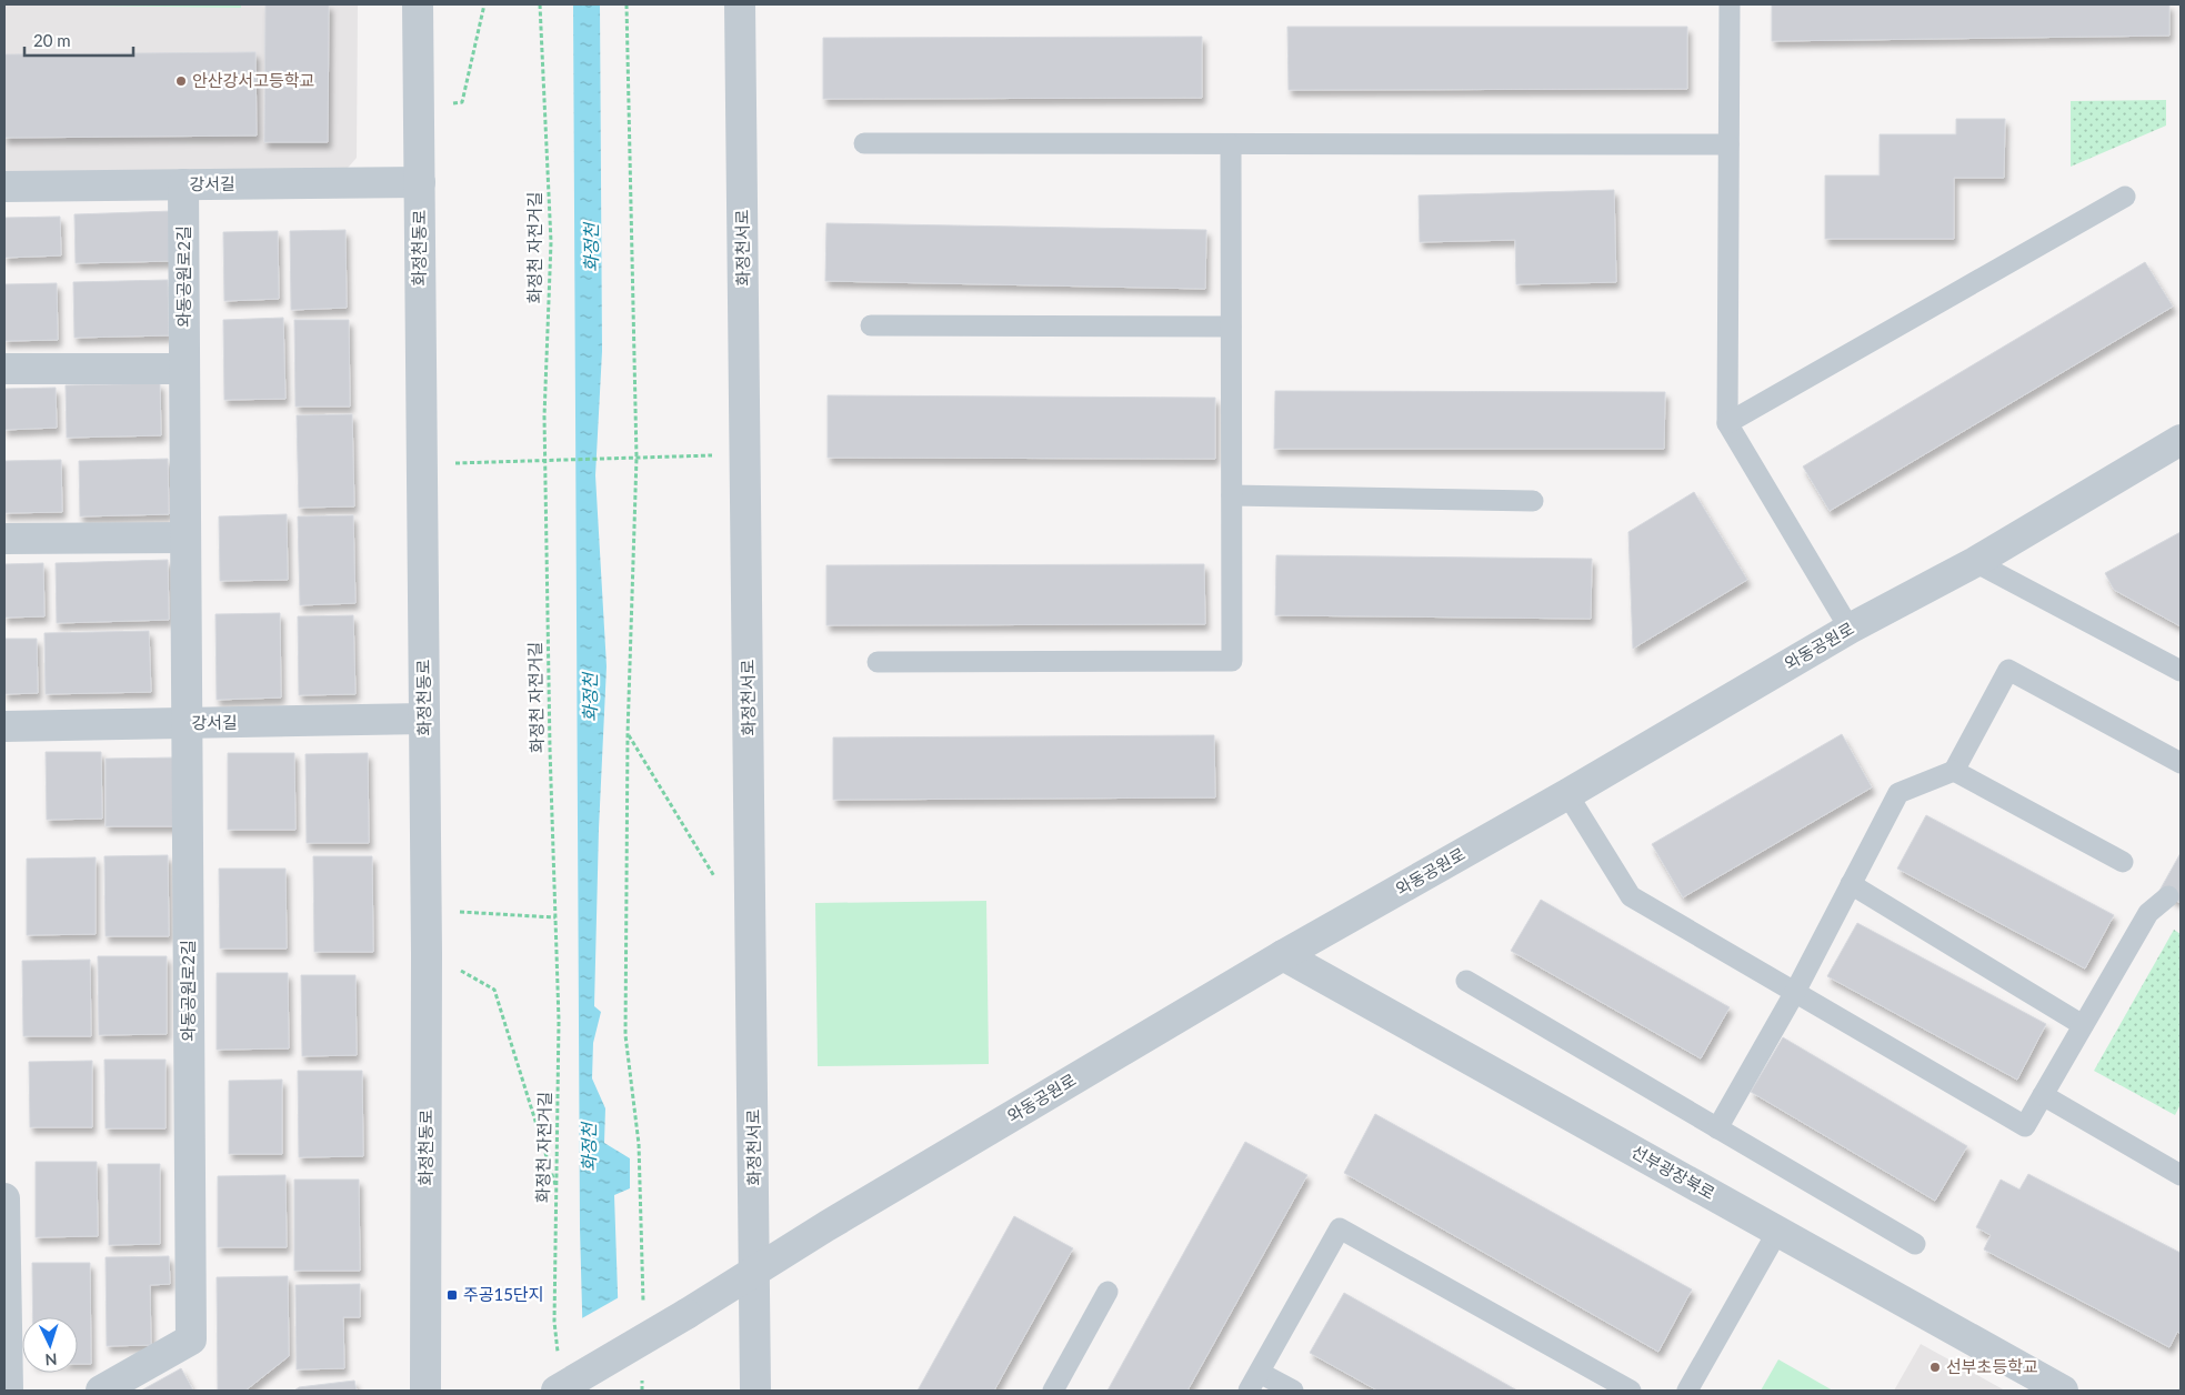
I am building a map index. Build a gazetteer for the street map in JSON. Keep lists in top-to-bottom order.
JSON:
{
  "streets": {
    "street": [
      "강서길",
      "화정천동로",
      "화정천서로",
      "와동공원로2길",
      "와동공원로",
      "선부광장북로"
    ],
    "path": ["화정천 자전거길"]
  },
  "crossings": [
    ["강서길", "화정천동로"],
    ["강서길", "와동공원로2길"],
    ["화정천서로", "와동공원로"],
    ["와동공원로", "선부광장북로"]
  ],
  "water": ["화정천"],
  "places": {
    "other": ["안산강서고등학교", "선부초등학교"],
    "transit": ["주공15단지"]
  },
  "scale_bar": "20 m",
  "north": "bottom"
}
